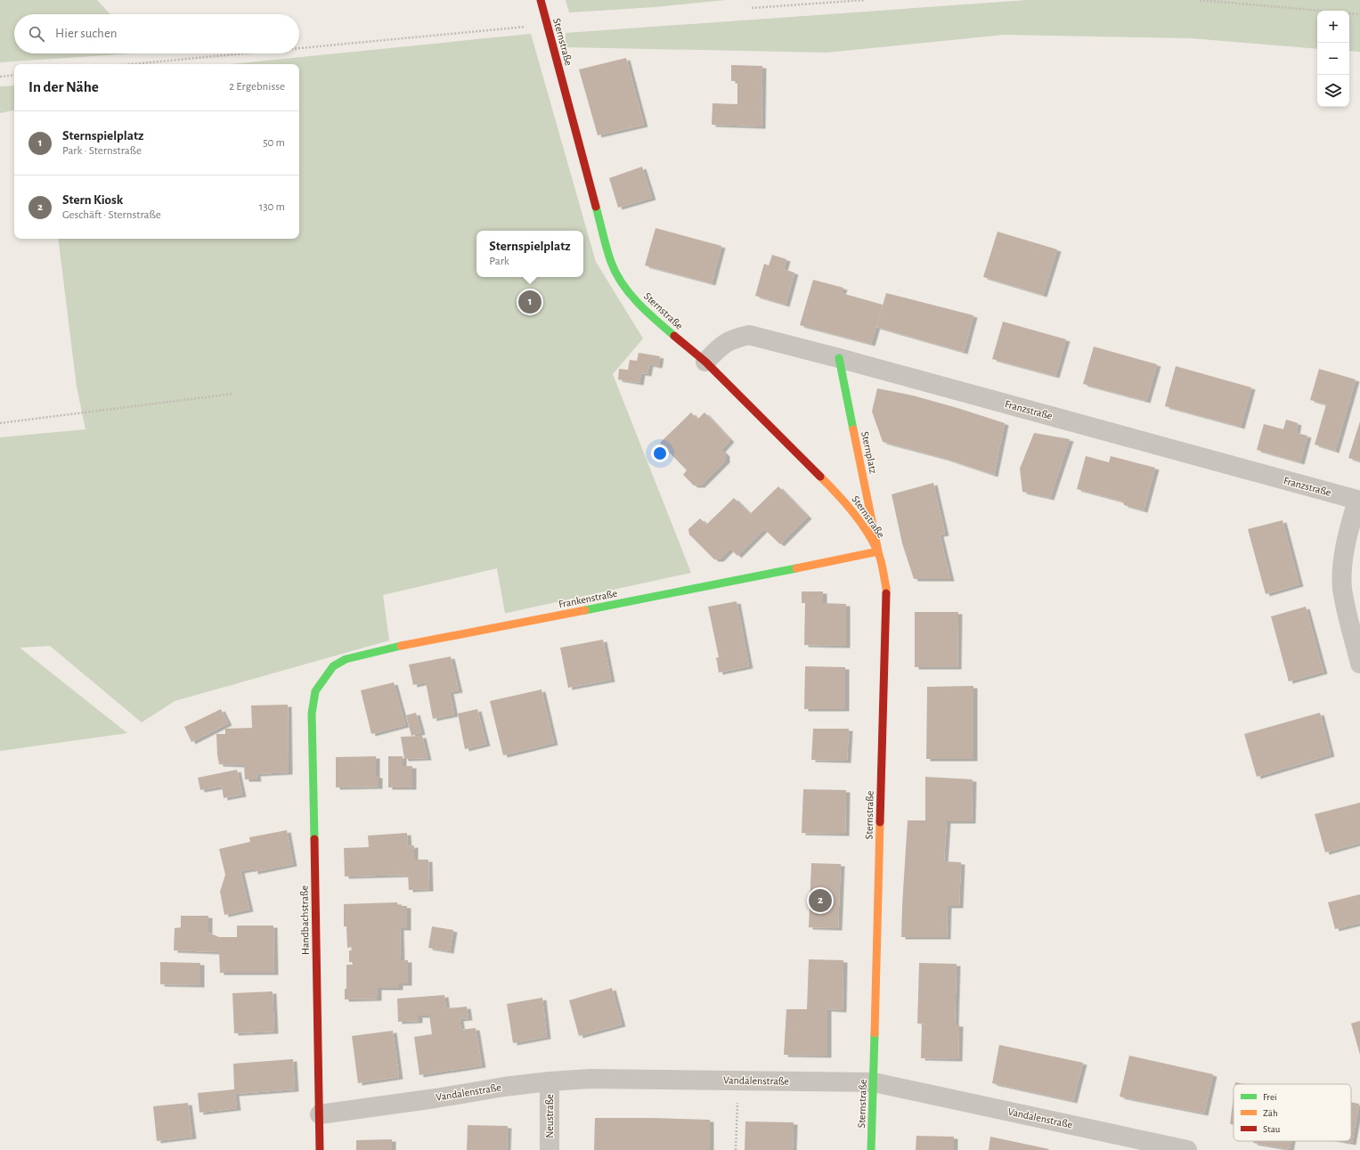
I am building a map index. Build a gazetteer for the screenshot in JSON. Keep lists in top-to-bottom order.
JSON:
{
  "streets": {
    "street": [
      "Sternstraße",
      "Franzstraße",
      "Sternplatz",
      "Frankenstraße",
      "Handbachstraße",
      "Vandalenstraße",
      "Neustraße"
    ]
  },
  "crossings": [
    ["Sternstraße", "Franzstraße"],
    ["Sternstraße", "Sternplatz"],
    ["Sternstraße", "Frankenstraße"],
    ["Sternstraße", "Vandalenstraße"],
    ["Franzstraße", "Sternplatz"],
    ["Sternplatz", "Frankenstraße"],
    ["Frankenstraße", "Handbachstraße"],
    ["Handbachstraße", "Vandalenstraße"],
    ["Vandalenstraße", "Neustraße"]
  ],
  "legend": ["Frei", "Zäh", "Stau"],
  "page": {
    "map_buttons": ["+", "−"],
    "search": "Hier suchen",
    "heading": ["In der Nähe", "2 Ergebnisse"],
    "list": [
      {
        "mark": "1",
        "name": "Sternspielplatz",
        "note": "Park · Sternstraße",
        "value": "50 m"
      },
      {
        "mark": "2",
        "name": "Stern Kiosk",
        "note": "Geschäft · Sternstraße",
        "value": "130 m"
      }
    ],
    "popup": ["Sternspielplatz", "Park"],
    "pins": ["1", "2"]
  }
}
